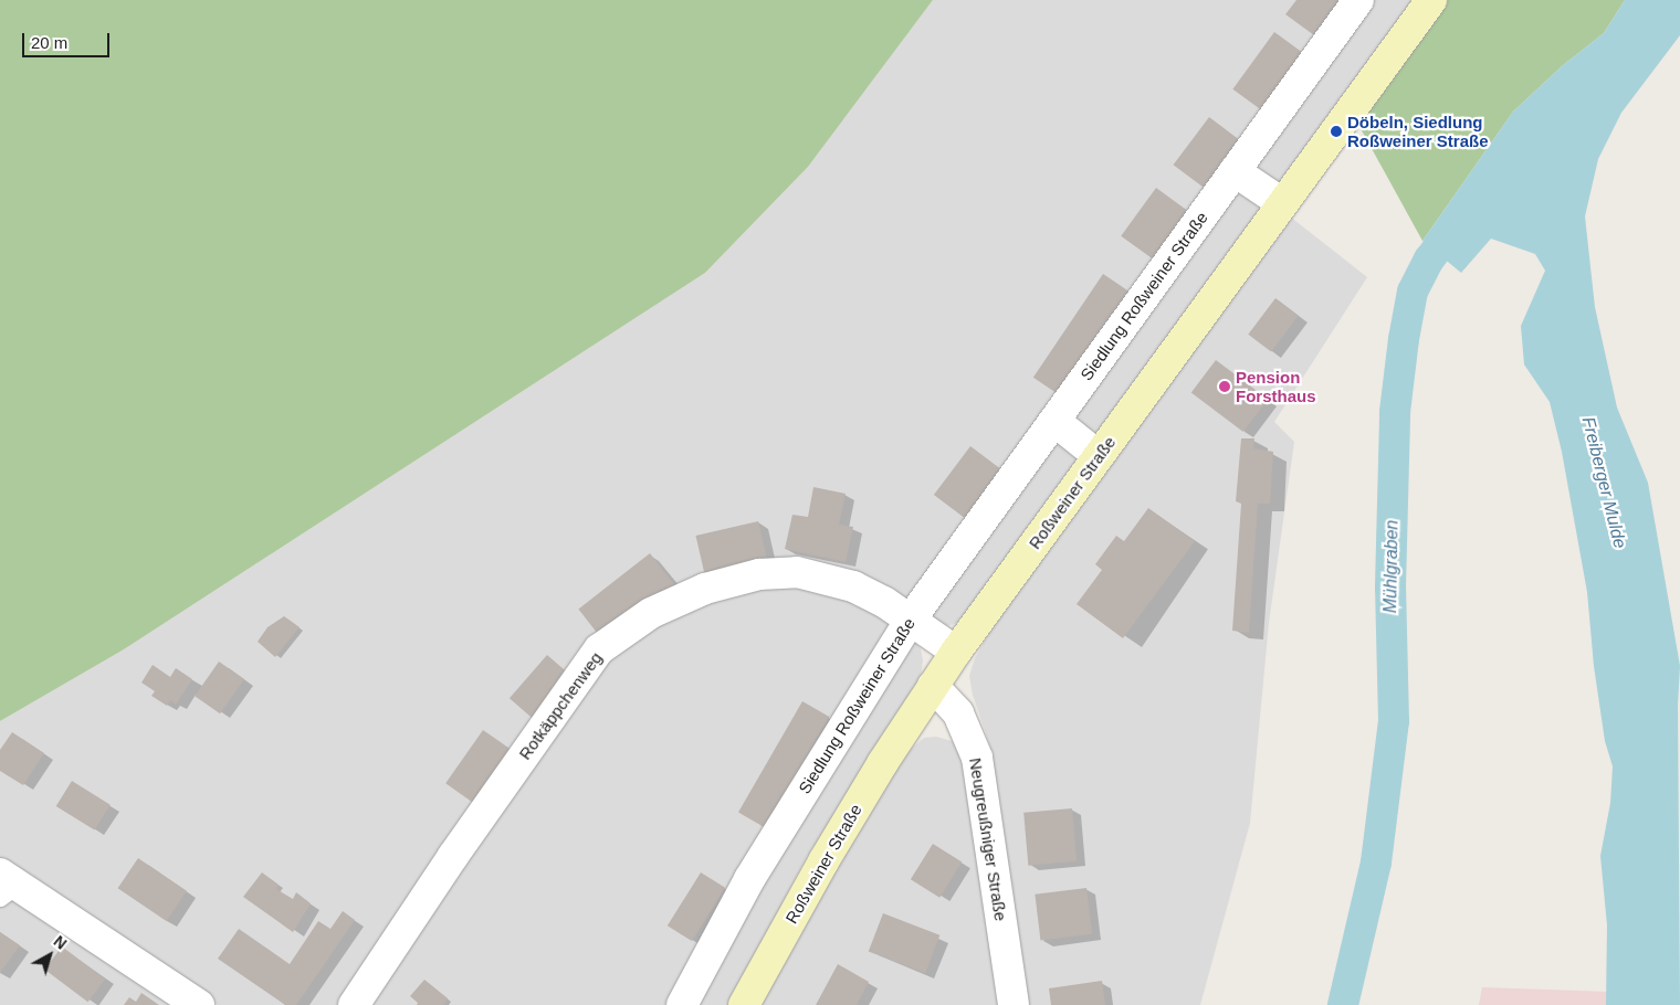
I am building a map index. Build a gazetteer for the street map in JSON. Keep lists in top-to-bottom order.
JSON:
{
  "streets": {
    "main road": ["Roßweiner Straße"],
    "street": ["Siedlung Roßweiner Straße", "Rotkäppchenweg", "Neugreußniger Straße"]
  },
  "crossings": [
    ["Siedlung Roßweiner Straße", "Rotkäppchenweg"],
    ["Roßweiner Straße", "Rotkäppchenweg"],
    ["Roßweiner Straße", "Neugreußniger Straße"]
  ],
  "water": ["Freiberger Mulde", "Mühlgraben"],
  "places": ["Döbeln, Siedlung Roßweiner Straße", "Pension Forsthaus"],
  "scale_bar": "20 m",
  "north": "top right"
}
